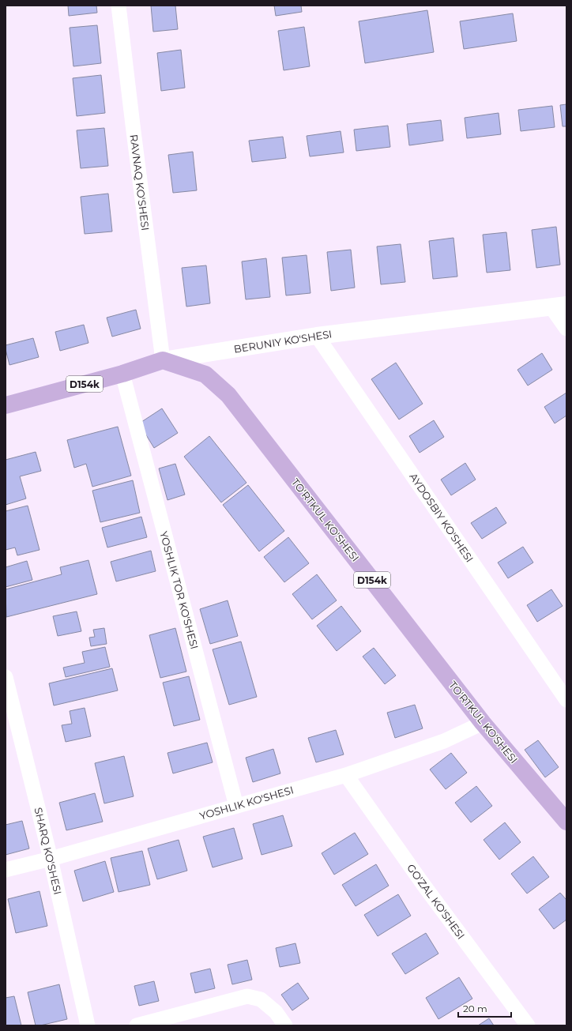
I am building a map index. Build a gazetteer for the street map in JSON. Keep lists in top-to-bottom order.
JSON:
{
  "streets": {
    "main road": ["BERUNIY KO'SHESI", "D154k", "TO'RTKUL KO'SHESI"],
    "street": [
      "RAVNAQ KO'SHESI",
      "AYDOSBIY KO'SHESI",
      "YOSHLIK TOR KO'SHESI",
      "YOSHLIK KO'SHESI",
      "SHARQ KO'SHESI",
      "GO'ZAL KO'SHESI"
    ]
  },
  "crossings": [
    ["RAVNAQ KO'SHESI", "BERUNIY KO'SHESI"],
    ["RAVNAQ KO'SHESI", "TO'RTKUL KO'SHESI"],
    ["BERUNIY KO'SHESI", "AYDOSBIY KO'SHESI"],
    ["BERUNIY KO'SHESI", "TO'RTKUL KO'SHESI"],
    ["BERUNIY KO'SHESI", "YOSHLIK TOR KO'SHESI"],
    ["TO'RTKUL KO'SHESI", "YOSHLIK KO'SHESI"],
    ["YOSHLIK TOR KO'SHESI", "YOSHLIK KO'SHESI"],
    ["YOSHLIK KO'SHESI", "SHARQ KO'SHESI"],
    ["YOSHLIK KO'SHESI", "GO'ZAL KO'SHESI"]
  ],
  "scale_bar": "20 m"
}
